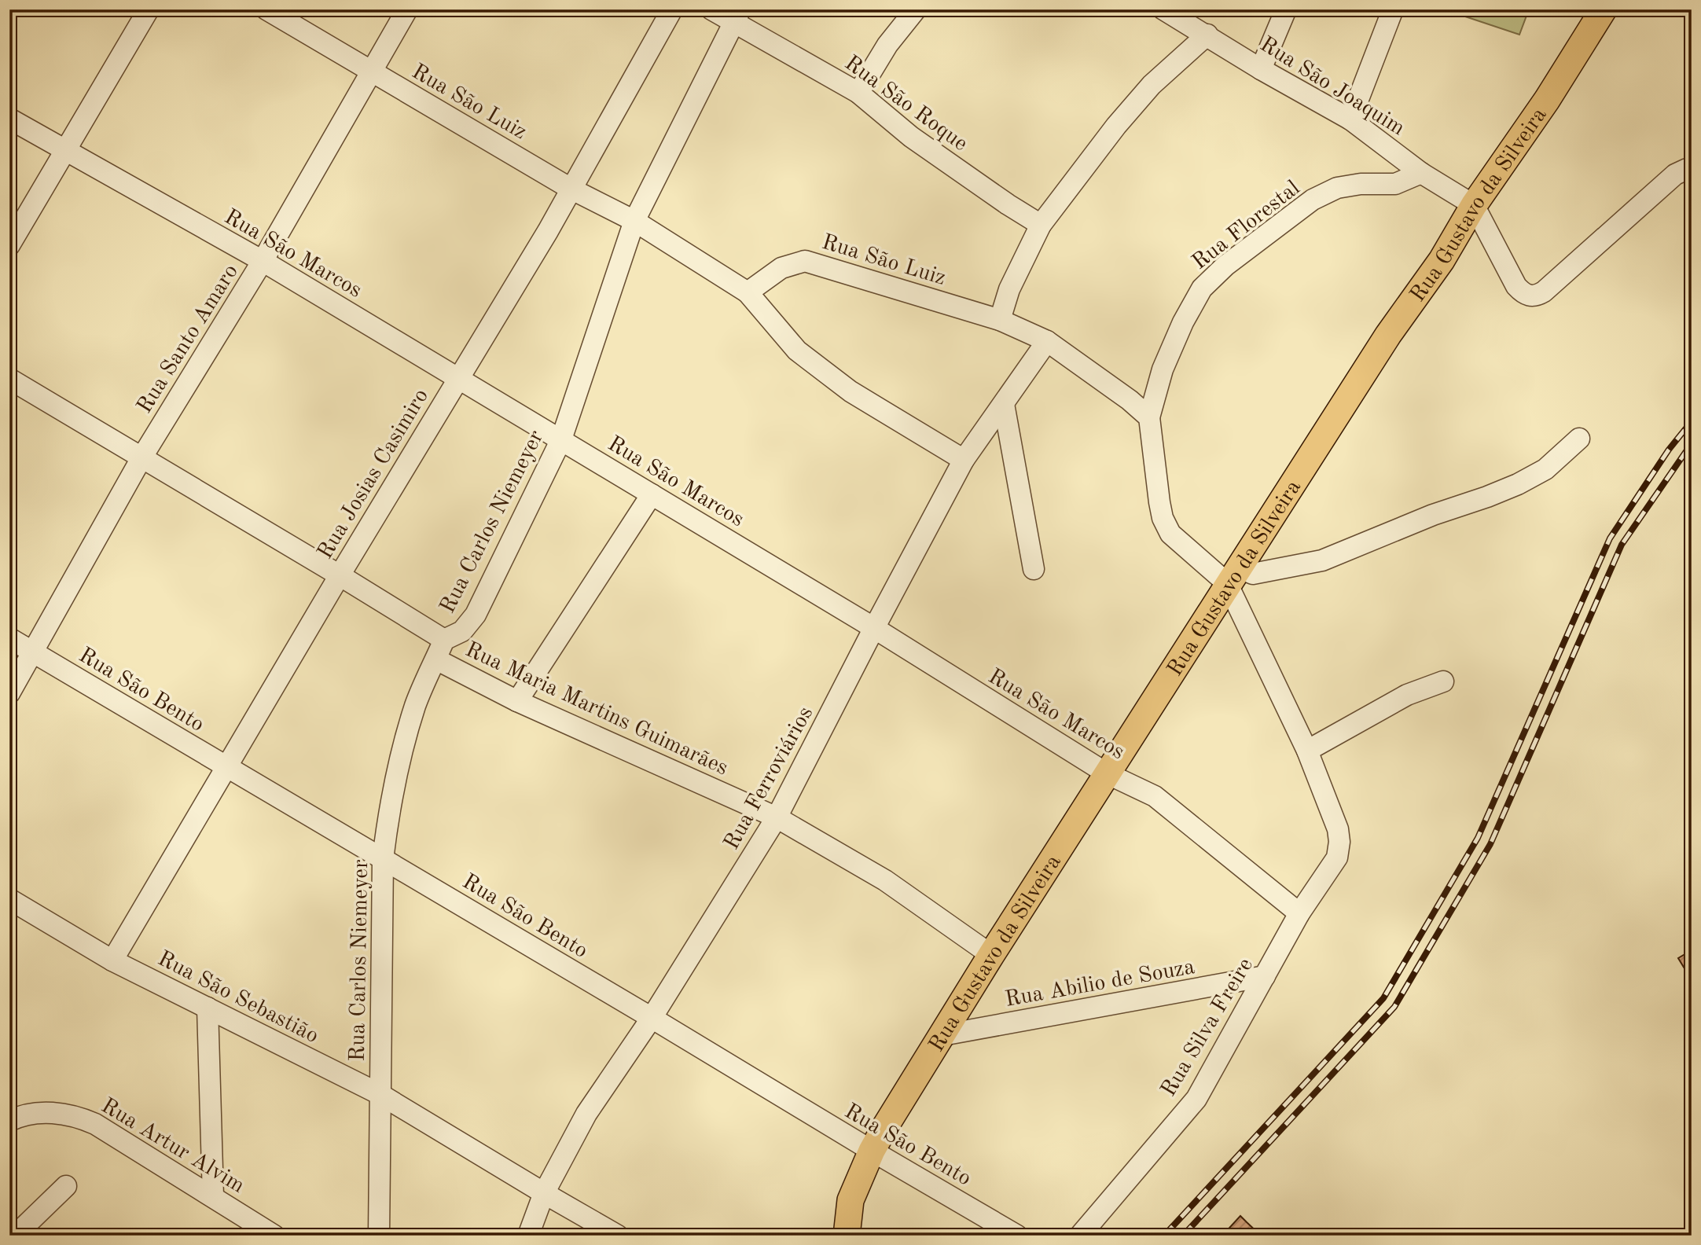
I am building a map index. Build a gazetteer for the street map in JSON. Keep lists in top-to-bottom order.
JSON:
{
  "streets": {
    "main road": ["Rua Gustavo da Silveira"],
    "street": [
      "Rua São Joaquim",
      "Rua São Luiz",
      "Rua São Roque",
      "Rua Florestal",
      "Rua São Marcos",
      "Rua Santo Amaro",
      "Rua Josias Casimiro",
      "Rua Carlos Niemeyer",
      "Rua São Bento",
      "Rua Maria Martins Guimarães",
      "Rua Ferroviários",
      "Rua Abilio de Souza",
      "Rua São Sebastião",
      "Rua Silva Freire",
      "Rua Artur Alvim"
    ]
  },
  "crossings": [
    ["Rua São Joaquim", "Rua Gustavo da Silveira"],
    ["Rua São Joaquim", "Rua Florestal"],
    ["Rua São Luiz", "Rua Florestal"],
    ["Rua São Luiz", "Rua Santo Amaro"],
    ["Rua São Luiz", "Rua Josias Casimiro"],
    ["Rua São Luiz", "Rua Carlos Niemeyer"],
    ["Rua São Luiz", "Rua Ferroviários"],
    ["Rua São Roque", "Rua Carlos Niemeyer"],
    ["Rua Gustavo da Silveira", "Rua São Marcos"],
    ["Rua Gustavo da Silveira", "Rua São Bento"],
    ["Rua Gustavo da Silveira", "Rua Maria Martins Guimarães"],
    ["Rua Gustavo da Silveira", "Rua Abilio de Souza"],
    ["Rua São Marcos", "Rua Santo Amaro"],
    ["Rua São Marcos", "Rua Josias Casimiro"],
    ["Rua São Marcos", "Rua Carlos Niemeyer"],
    ["Rua São Marcos", "Rua Ferroviários"],
    ["Rua São Marcos", "Rua Silva Freire"],
    ["Rua Santo Amaro", "Rua São Bento"],
    ["Rua Santo Amaro", "Rua Maria Martins Guimarães"],
    ["Rua Josias Casimiro", "Rua São Bento"],
    ["Rua Josias Casimiro", "Rua Maria Martins Guimarães"],
    ["Rua Josias Casimiro", "Rua São Sebastião"],
    ["Rua Carlos Niemeyer", "Rua São Bento"],
    ["Rua Carlos Niemeyer", "Rua Maria Martins Guimarães"],
    ["Rua Carlos Niemeyer", "Rua São Sebastião"],
    ["Rua São Bento", "Rua Ferroviários"],
    ["Rua Maria Martins Guimarães", "Rua Ferroviários"],
    ["Rua Ferroviários", "Rua São Sebastião"],
    ["Rua Abilio de Souza", "Rua Silva Freire"]
  ]
}
